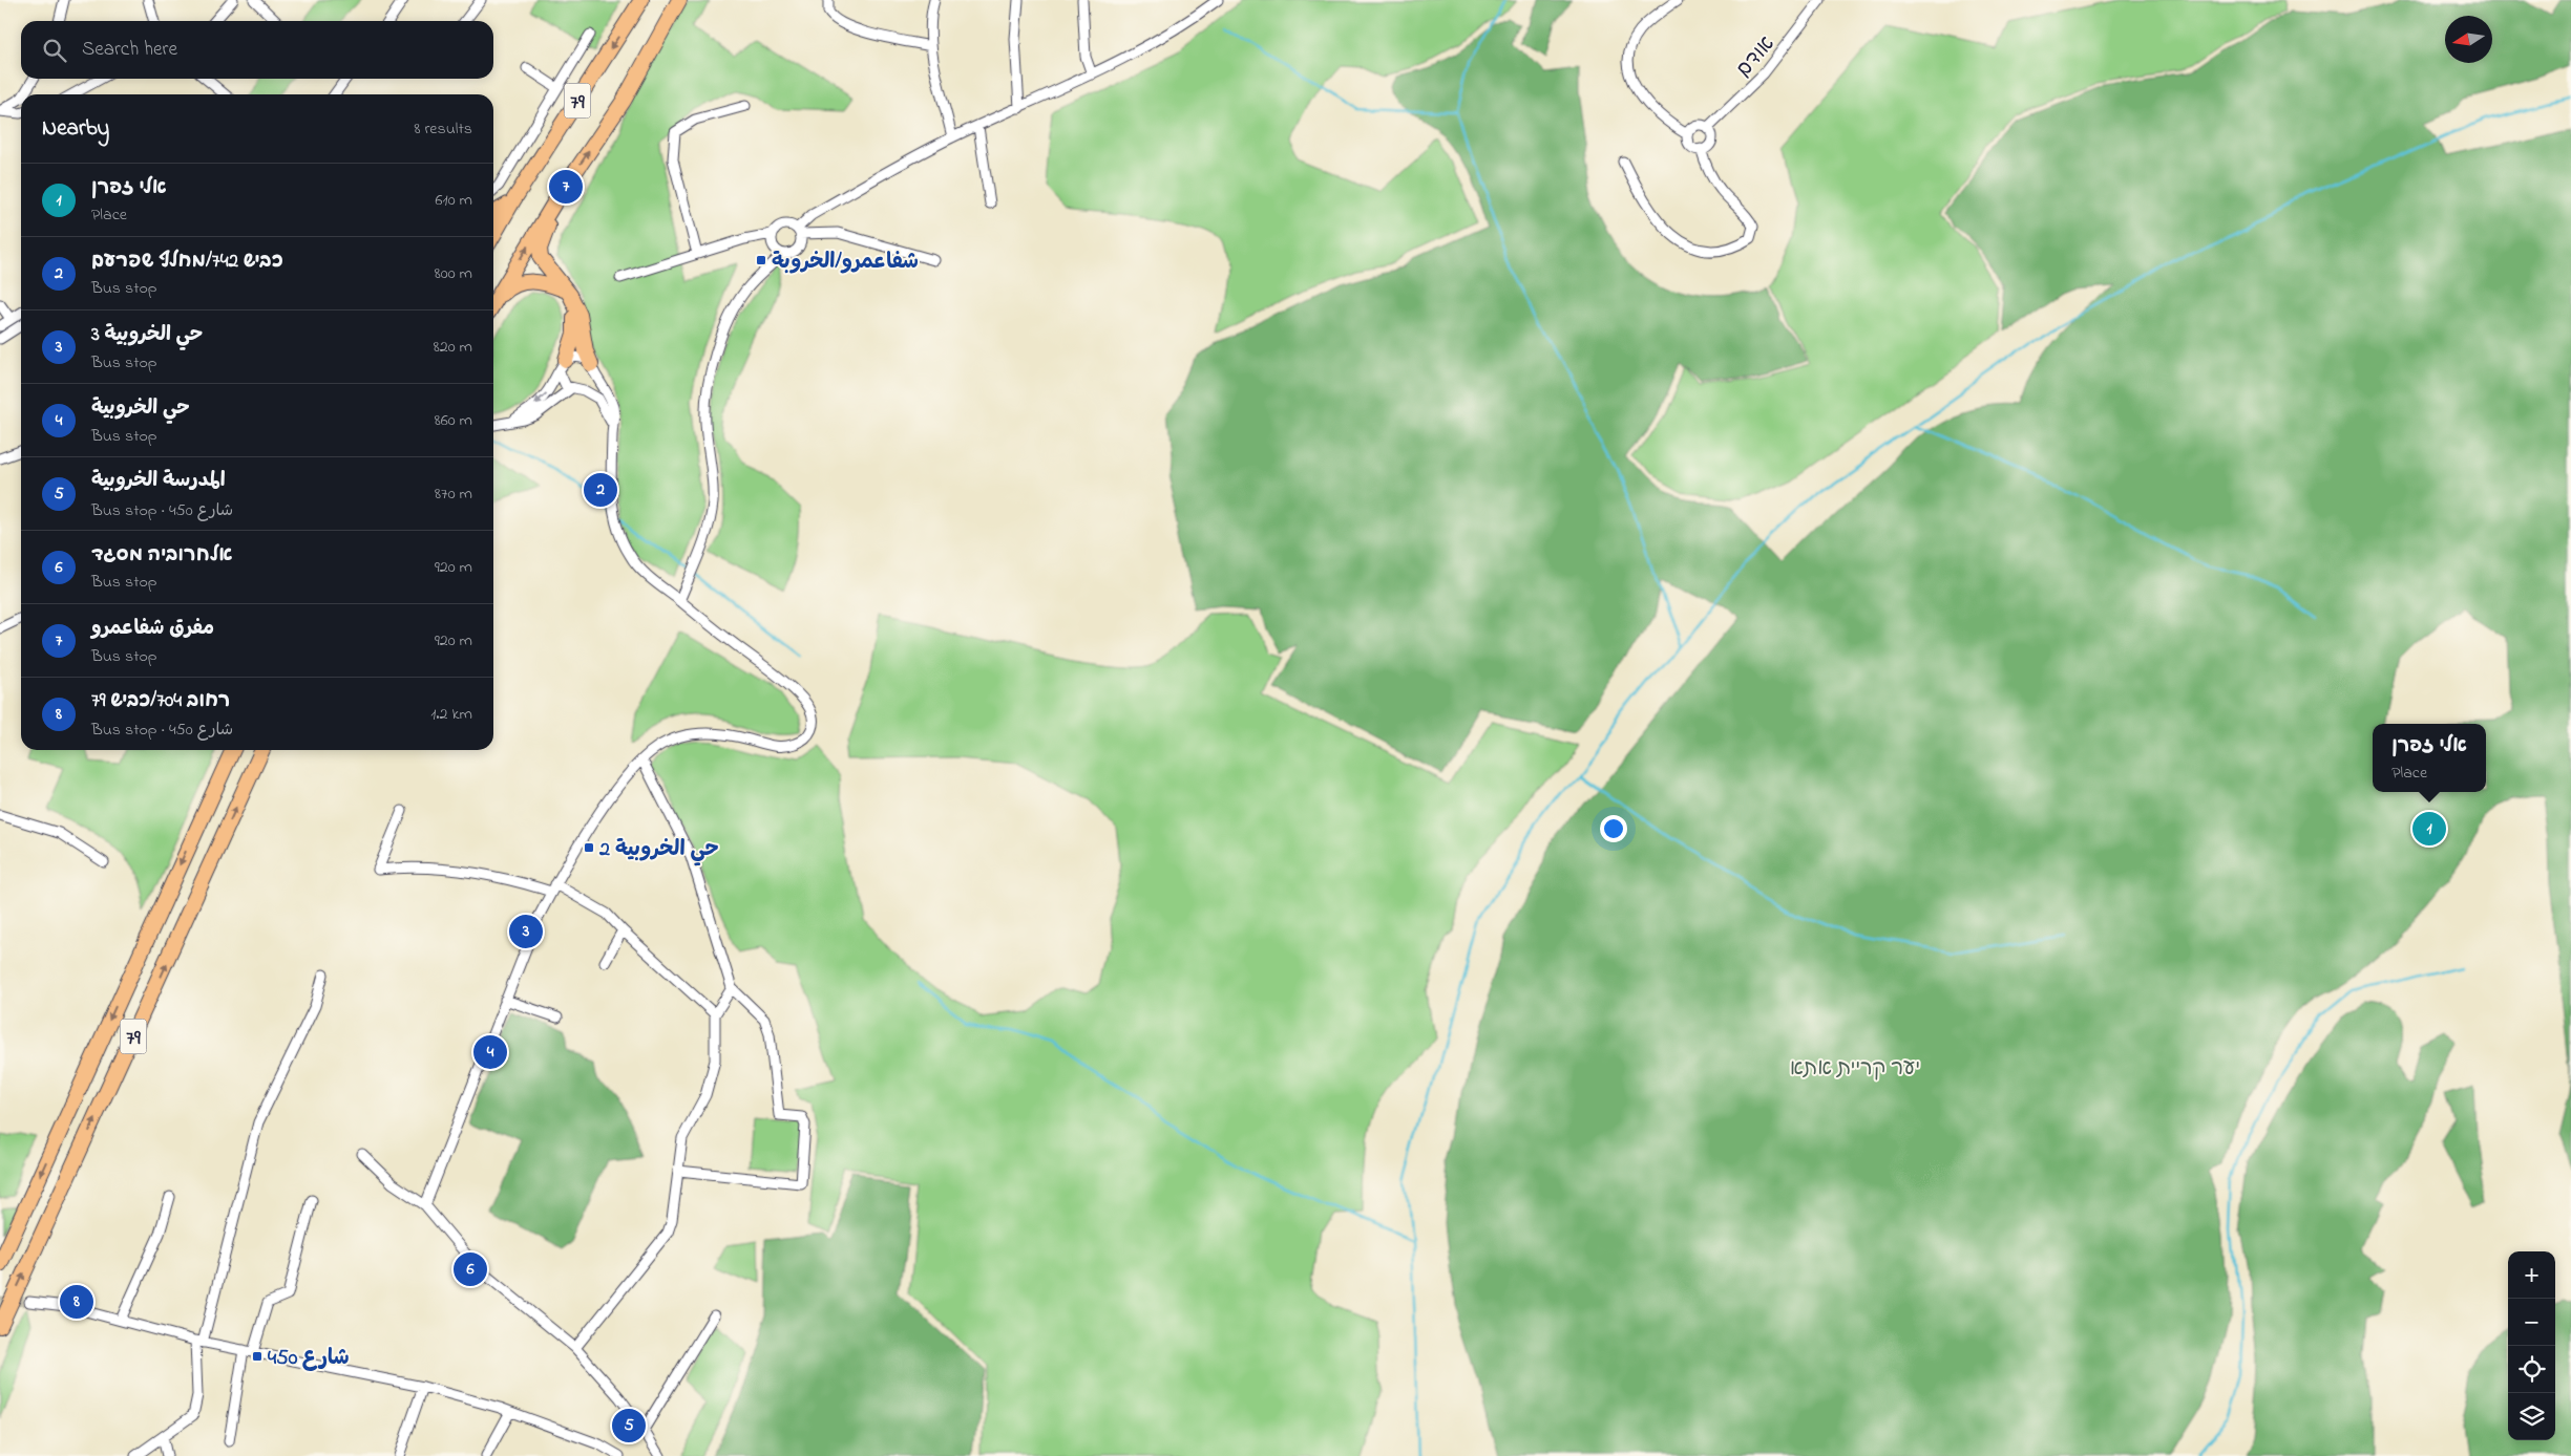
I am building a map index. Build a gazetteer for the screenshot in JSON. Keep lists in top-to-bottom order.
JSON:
{
  "streets": {
    "highway": ["79"],
    "street": ["אודם"]
  },
  "parks": ["יער קריית אתא"],
  "places": {
    "transit": ["شفاعمرو/الخروبة", "حي الخروبية 2", "شارع 450"]
  },
  "north": "left",
  "page": {
    "search": "Search here",
    "heading": ["Nearby", "8 results"],
    "list": [
      {
        "mark": "1",
        "name": "אלי זפרן",
        "note": "Place",
        "value": "610 m"
      },
      {
        "mark": "2",
        "name": "כביש 742/מחלף שפרעם",
        "note": "Bus stop",
        "value": "800 m"
      },
      {
        "mark": "3",
        "name": "حي الخروبية 3",
        "note": "Bus stop",
        "value": "820 m"
      },
      {
        "mark": "4",
        "name": "حي الخروبية",
        "note": "Bus stop",
        "value": "860 m"
      },
      {
        "mark": "5",
        "name": "المدرسة الخروبية",
        "note": "Bus stop · شارع 450",
        "value": "870 m"
      },
      {
        "mark": "6",
        "name": "אלחרוביה מסגד",
        "note": "Bus stop",
        "value": "920 m"
      },
      {
        "mark": "7",
        "name": "مفرق شفاعمرو",
        "note": "Bus stop",
        "value": "920 m"
      },
      {
        "mark": "8",
        "name": "רחוב 704/כביש 79",
        "note": "Bus stop · شارع 450",
        "value": "1.2 km"
      }
    ],
    "pins": [
      "7",
      "2",
      "1",
      "3",
      "4",
      "6",
      "8",
      "5"
    ],
    "popup": ["אלי זפרן", "Place"],
    "map_buttons": ["+", "−"]
  }
}
